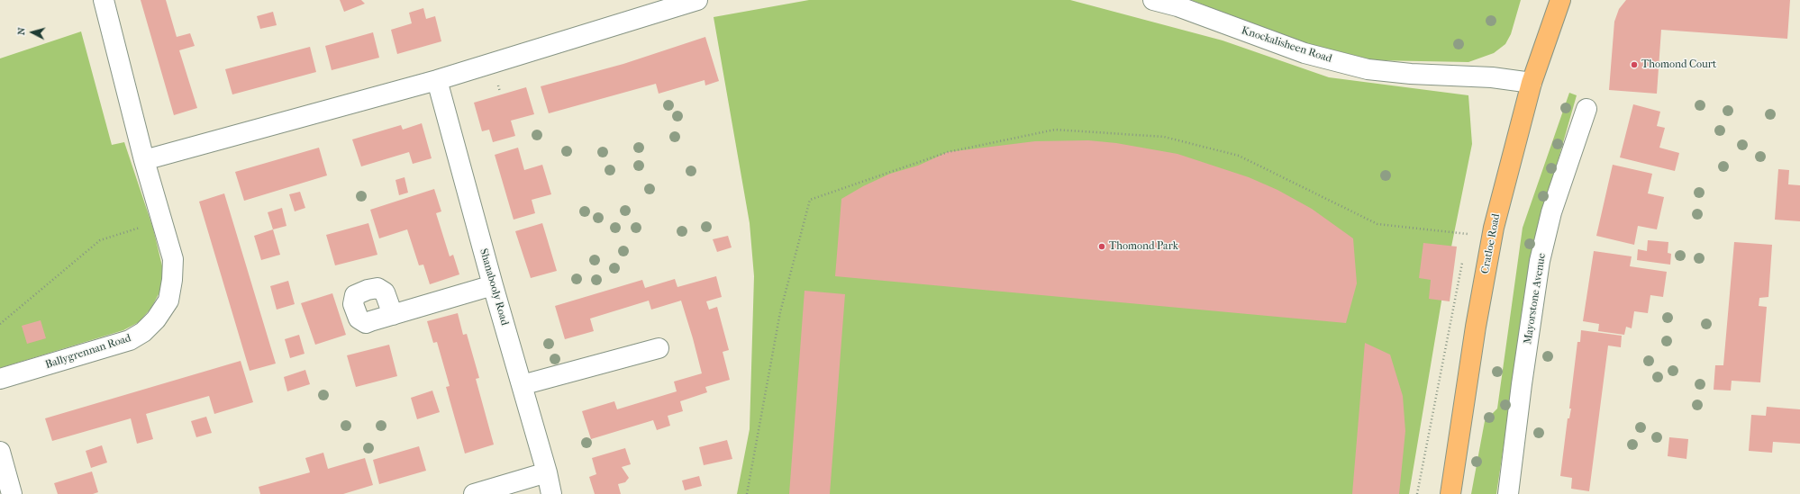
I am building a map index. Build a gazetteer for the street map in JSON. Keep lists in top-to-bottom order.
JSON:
{
  "streets": {
    "main road": ["Cratloe Road"],
    "street": [
      "Knockalisheen Road",
      "Shanabooly Road",
      "Mayorstone Avenue",
      "Ballygrennan Road"
    ]
  },
  "crossings": [
    ["Knockalisheen Road", "Cratloe Road"]
  ],
  "places": ["Thomond Court", "Thomond Park"],
  "north": "left"
}
